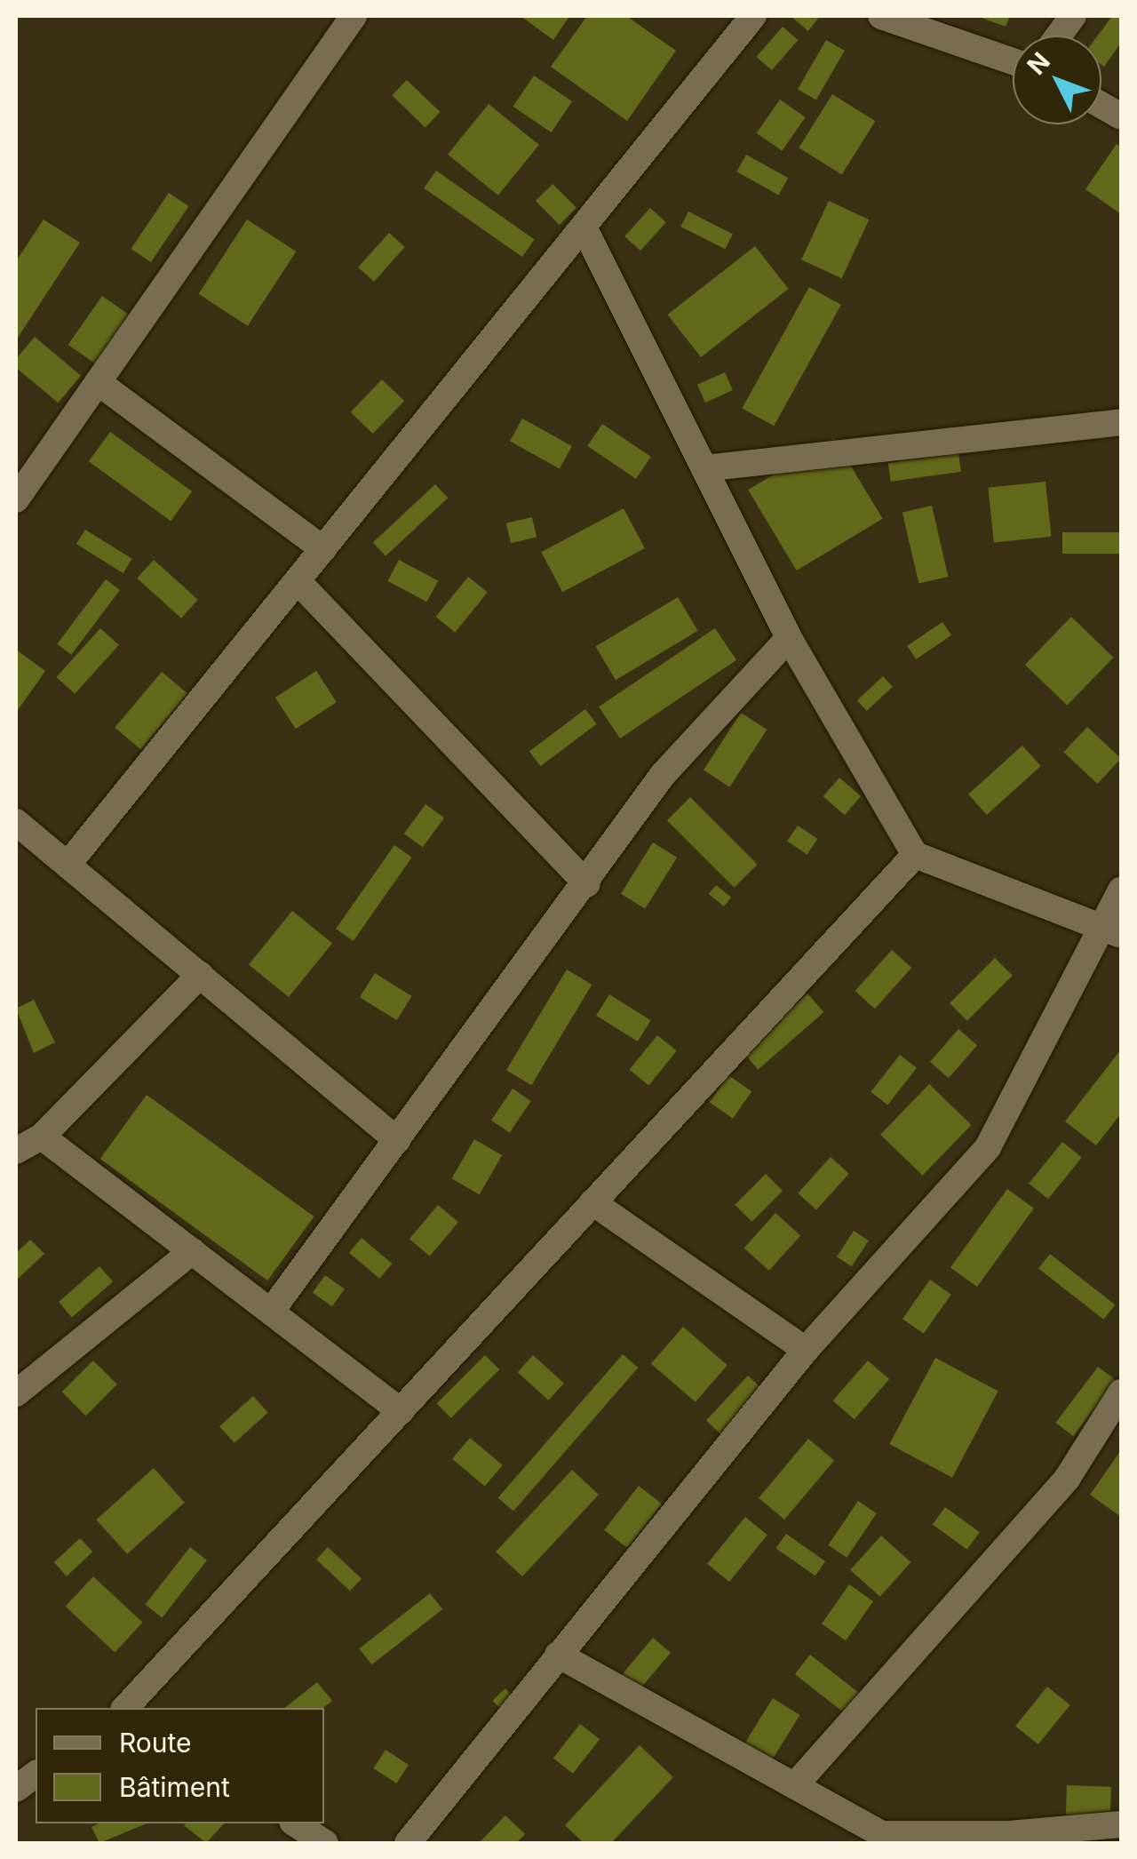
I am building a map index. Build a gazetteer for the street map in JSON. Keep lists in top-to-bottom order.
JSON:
{
  "legend": ["Route", "Bâtiment"],
  "north": "top left"
}
